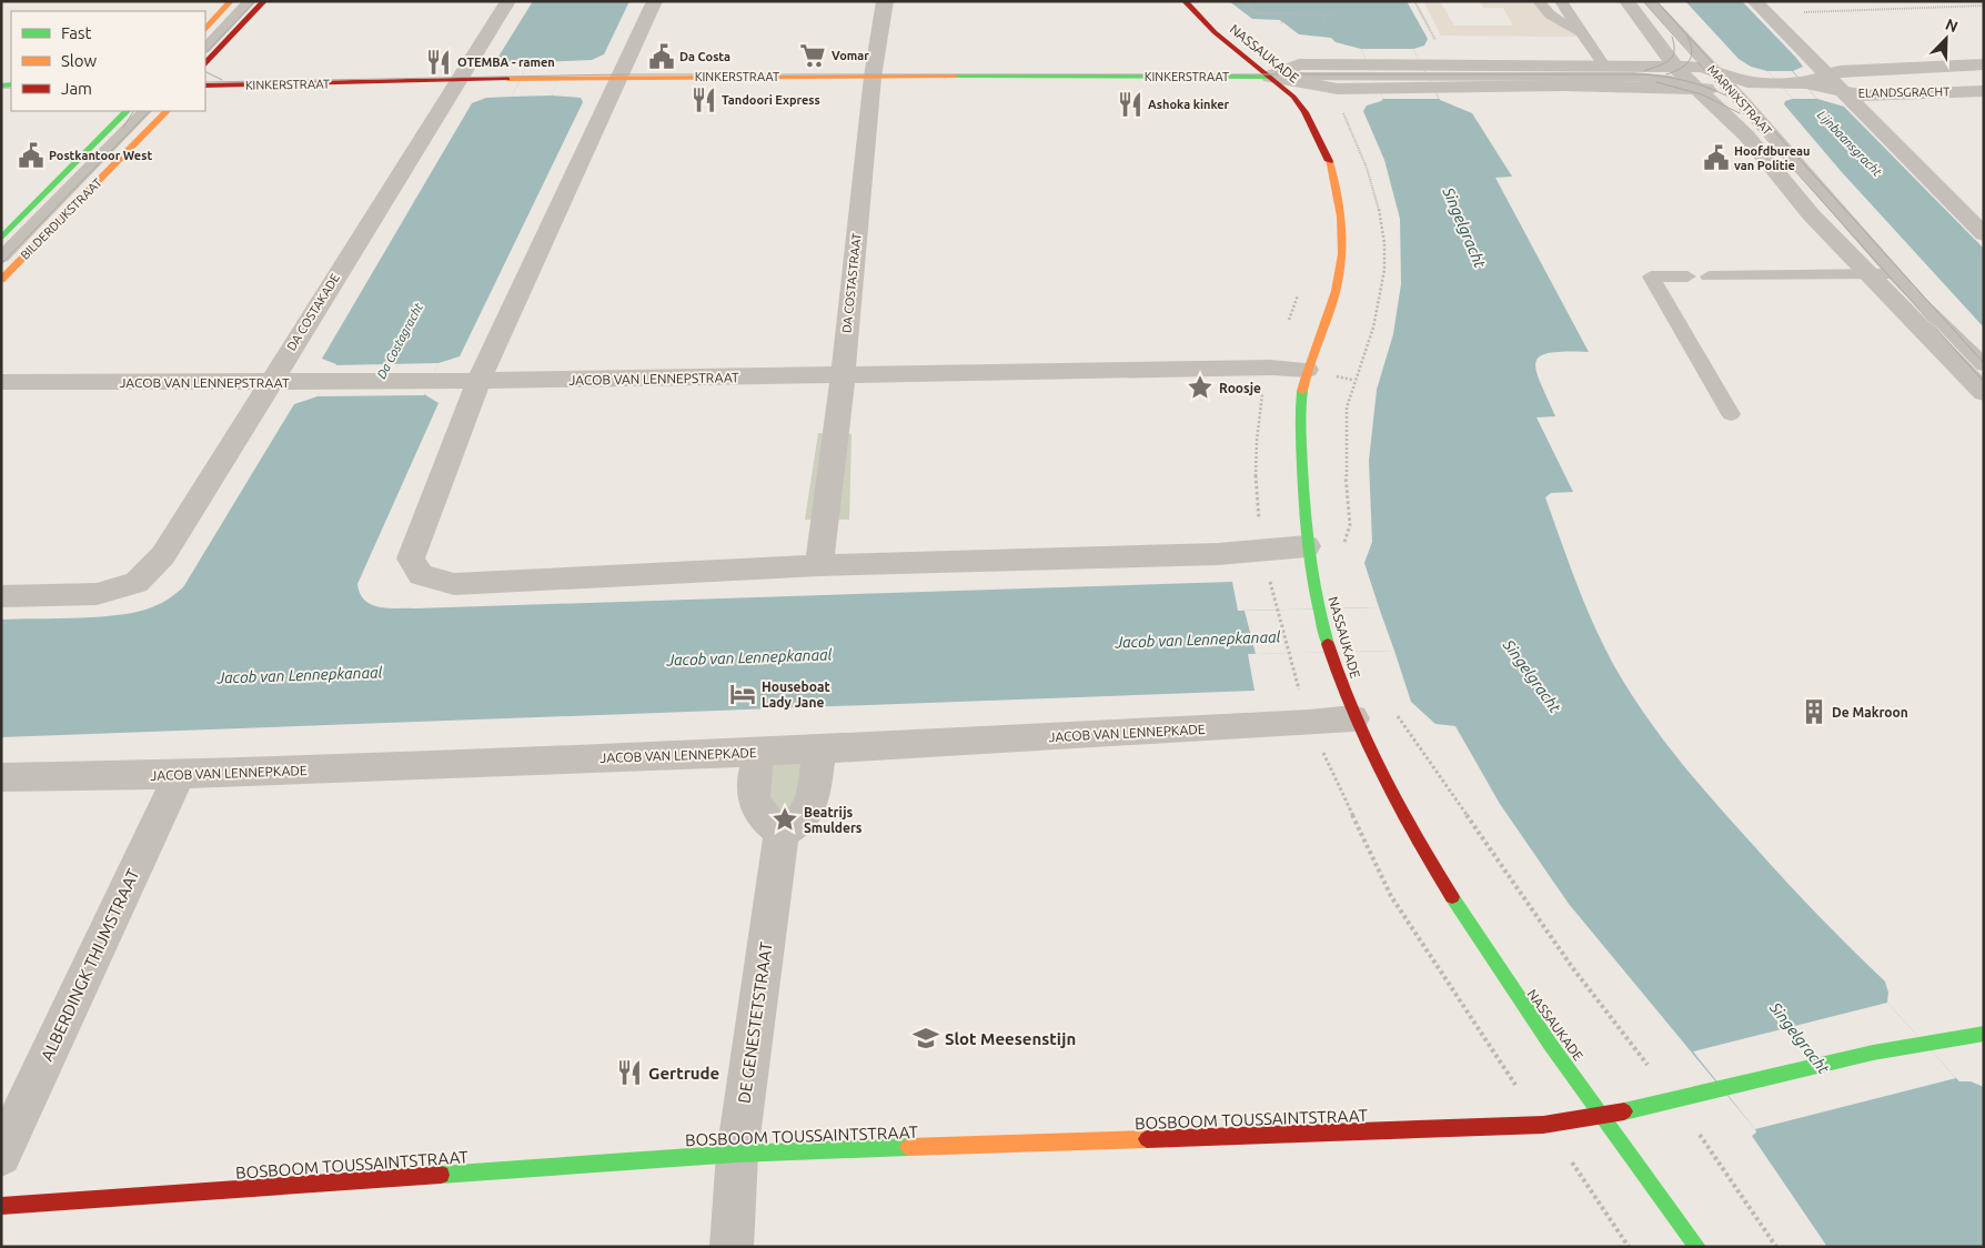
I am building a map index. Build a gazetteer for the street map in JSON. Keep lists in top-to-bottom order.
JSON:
{
  "streets": {
    "street": [
      "NASSAUKADE",
      "KINKERSTRAAT",
      "ELANDSGRACHT",
      "MARNIXSTRAAT",
      "BILDERDIJKSTRAAT",
      "DA COSTASTRAAT",
      "DA COSTAKADE",
      "JACOB VAN LENNEPSTRAAT",
      "JACOB VAN LENNEPKADE",
      "ALBERDINGK THIJMSTRAAT",
      "DE GENESTETSTRAAT",
      "BOSBOOM TOUSSAINTSTRAAT"
    ]
  },
  "crossings": [
    ["NASSAUKADE", "KINKERSTRAAT"],
    ["NASSAUKADE", "JACOB VAN LENNEPSTRAAT"],
    ["NASSAUKADE", "JACOB VAN LENNEPKADE"],
    ["NASSAUKADE", "BOSBOOM TOUSSAINTSTRAAT"],
    ["KINKERSTRAAT", "DA COSTASTRAAT"],
    ["KINKERSTRAAT", "DA COSTAKADE"],
    ["DA COSTASTRAAT", "JACOB VAN LENNEPSTRAAT"],
    ["DA COSTAKADE", "JACOB VAN LENNEPSTRAAT"],
    ["JACOB VAN LENNEPKADE", "ALBERDINGK THIJMSTRAAT"],
    ["DE GENESTETSTRAAT", "BOSBOOM TOUSSAINTSTRAAT"]
  ],
  "water": [
    "Lijnbaansgracht",
    "Singelgracht",
    "Da Costagracht",
    "Jacob van Lennepkanaal"
  ],
  "places": {
    "supermarket": ["Vomar"],
    "public building": ["Da Costa", "Postkantoor West", "Hoofdbureau van Politie"],
    "restaurant": [
      "OTEMBA - ramen",
      "Tandoori Express",
      "Ashoka kinker",
      "Gertrude"
    ],
    "place": ["Roosje", "Beatrijs Smulders"],
    "hotel": ["Houseboat Lady Jane"],
    "building": ["De Makroon"],
    "school or university": ["Slot Meesenstijn"]
  },
  "legend": ["Fast", "Slow", "Jam"],
  "north": "top right"
}
